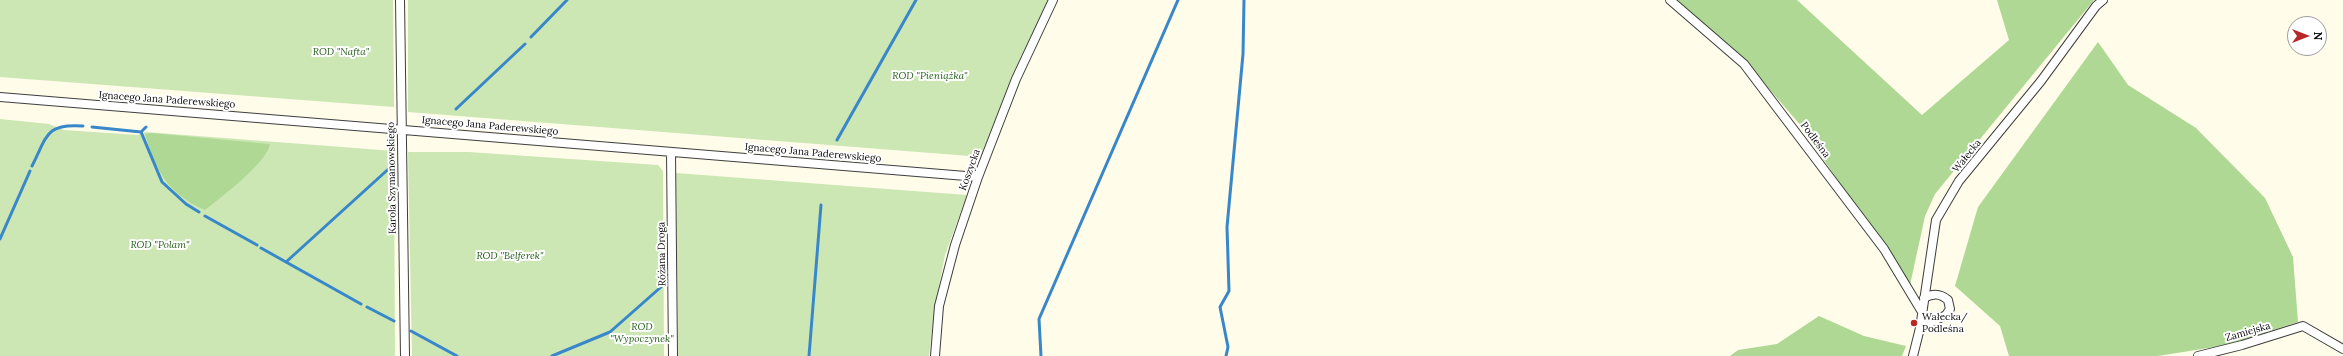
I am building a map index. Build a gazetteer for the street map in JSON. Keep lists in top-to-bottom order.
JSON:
{
  "streets": {
    "street": [
      "Ignacego Jana Paderewskiego",
      "Podleśna",
      "Wałecka",
      "Koszycka",
      "Karola Szymanowskiego",
      "Różana Droga",
      "Zamiejska"
    ]
  },
  "crossings": [
    ["Ignacego Jana Paderewskiego", "Koszycka"],
    ["Ignacego Jana Paderewskiego", "Karola Szymanowskiego"],
    ["Ignacego Jana Paderewskiego", "Różana Droga"],
    ["Podleśna", "Wałecka"]
  ],
  "parks": [
    "ROD \"Nafta\"",
    "ROD \"Pieniążka\"",
    "ROD \"Polam\"",
    "ROD \"Belferek\"",
    "ROD \"Wypoczynek\""
  ],
  "places": ["Wałecka/ Podleśna"],
  "north": "right"
}
